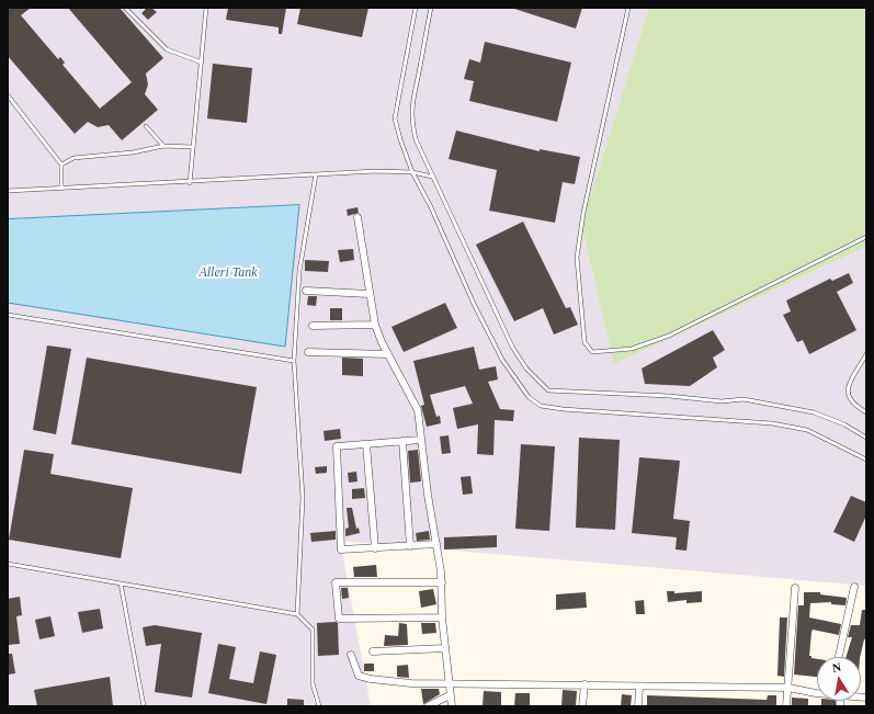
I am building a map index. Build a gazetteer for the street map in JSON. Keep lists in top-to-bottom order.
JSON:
{
  "water": ["Alleri Tank"],
  "north": "top"
}
